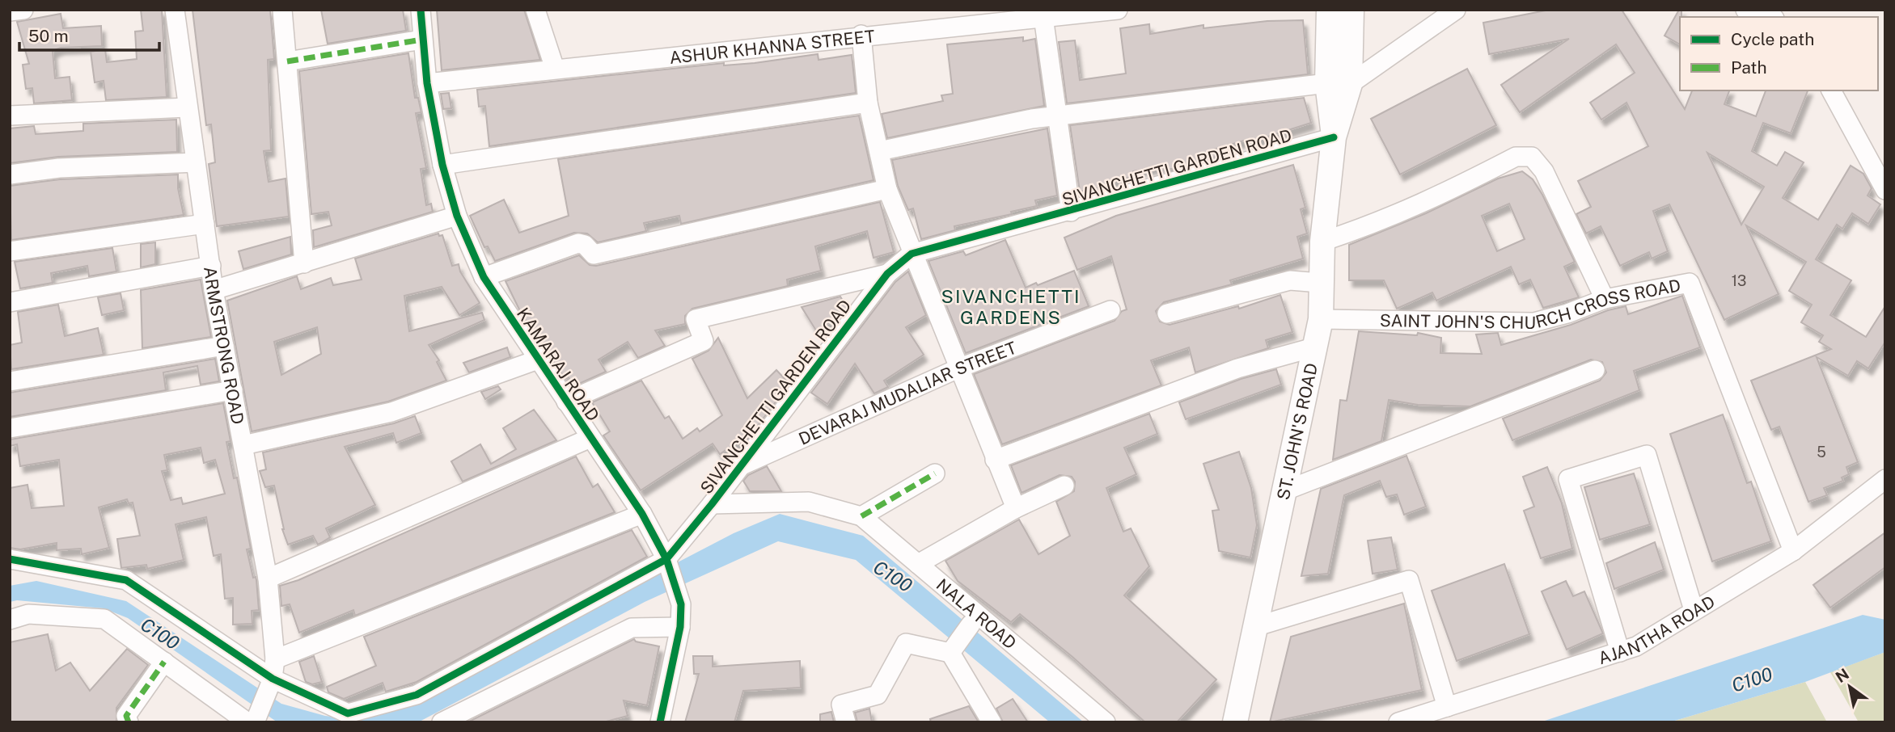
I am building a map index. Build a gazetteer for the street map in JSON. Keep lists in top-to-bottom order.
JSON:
{
  "streets": {
    "main road": ["ST. JOHN'S ROAD"],
    "street": [
      "ASHUR KHANNA STREET",
      "SIVANCHETTI GARDEN ROAD",
      "SAINT JOHN'S CHURCH CROSS ROAD",
      "ARMSTRONG ROAD",
      "KAMARAJ ROAD",
      "DEVARAJ MUDALIAR STREET",
      "NALA ROAD",
      "AJANTHA ROAD"
    ]
  },
  "crossings": [
    ["ASHUR KHANNA STREET", "KAMARAJ ROAD"],
    ["SIVANCHETTI GARDEN ROAD", "ARMSTRONG ROAD"],
    ["SIVANCHETTI GARDEN ROAD", "KAMARAJ ROAD"],
    ["SIVANCHETTI GARDEN ROAD", "DEVARAJ MUDALIAR STREET"],
    ["SIVANCHETTI GARDEN ROAD", "ST. JOHN'S ROAD"],
    ["SIVANCHETTI GARDEN ROAD", "NALA ROAD"],
    ["SAINT JOHN'S CHURCH CROSS ROAD", "ST. JOHN'S ROAD"],
    ["SAINT JOHN'S CHURCH CROSS ROAD", "AJANTHA ROAD"]
  ],
  "districts": ["SIVANCHETTI GARDENS"],
  "water": ["C100"],
  "house_numbers": ["13", "5"],
  "legend": ["Cycle path", "Path"],
  "scale_bar": "50 m",
  "north": "top left"
}
